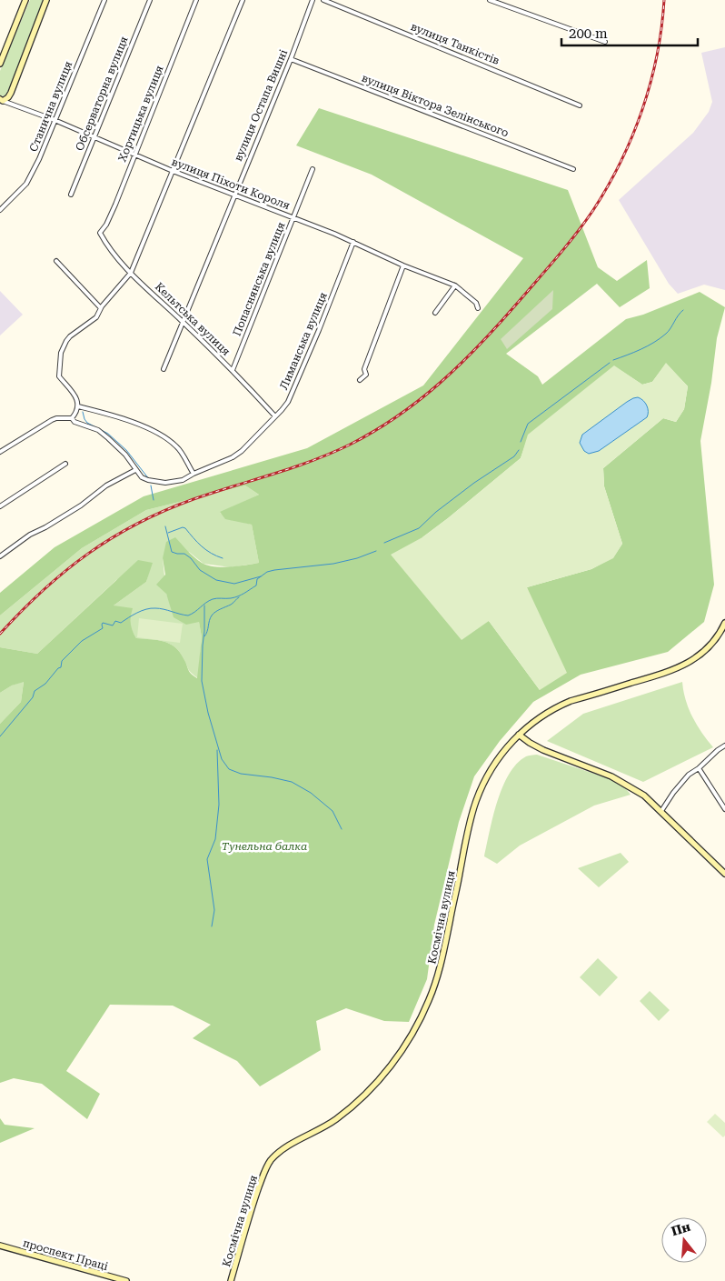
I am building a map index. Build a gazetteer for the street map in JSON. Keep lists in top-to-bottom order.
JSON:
{
  "streets": {
    "main road": ["Космічна вулиця", "проспект Праці"],
    "street": [
      "вулиця Танкістів",
      "Обсерваторна вулиця",
      "вулиця Остапа Вишні",
      "вулиця Віктора Зелінського",
      "Станична вулиця",
      "Хортицька вулиця",
      "вулиця Піхоти Короля",
      "Попаснянська вулиця",
      "Кельтська вулиця",
      "Лиманська вулиця"
    ]
  },
  "crossings": [
    ["Обсерваторна вулиця", "вулиця Піхоти Короля"],
    ["вулиця Остапа Вишні", "вулиця Віктора Зелінського"],
    ["вулиця Остапа Вишні", "вулиця Піхоти Короля"],
    ["вулиця Остапа Вишні", "Кельтська вулиця"],
    ["Станична вулиця", "вулиця Піхоти Короля"],
    ["Хортицька вулиця", "вулиця Піхоти Короля"],
    ["Хортицька вулиця", "Кельтська вулиця"],
    ["вулиця Піхоти Короля", "Попаснянська вулиця"],
    ["вулиця Піхоти Короля", "Лиманська вулиця"],
    ["Попаснянська вулиця", "Кельтська вулиця"],
    ["Кельтська вулиця", "Лиманська вулиця"]
  ],
  "parks": ["Тунельна балка"],
  "scale_bar": "200 m",
  "north": "top"
}
